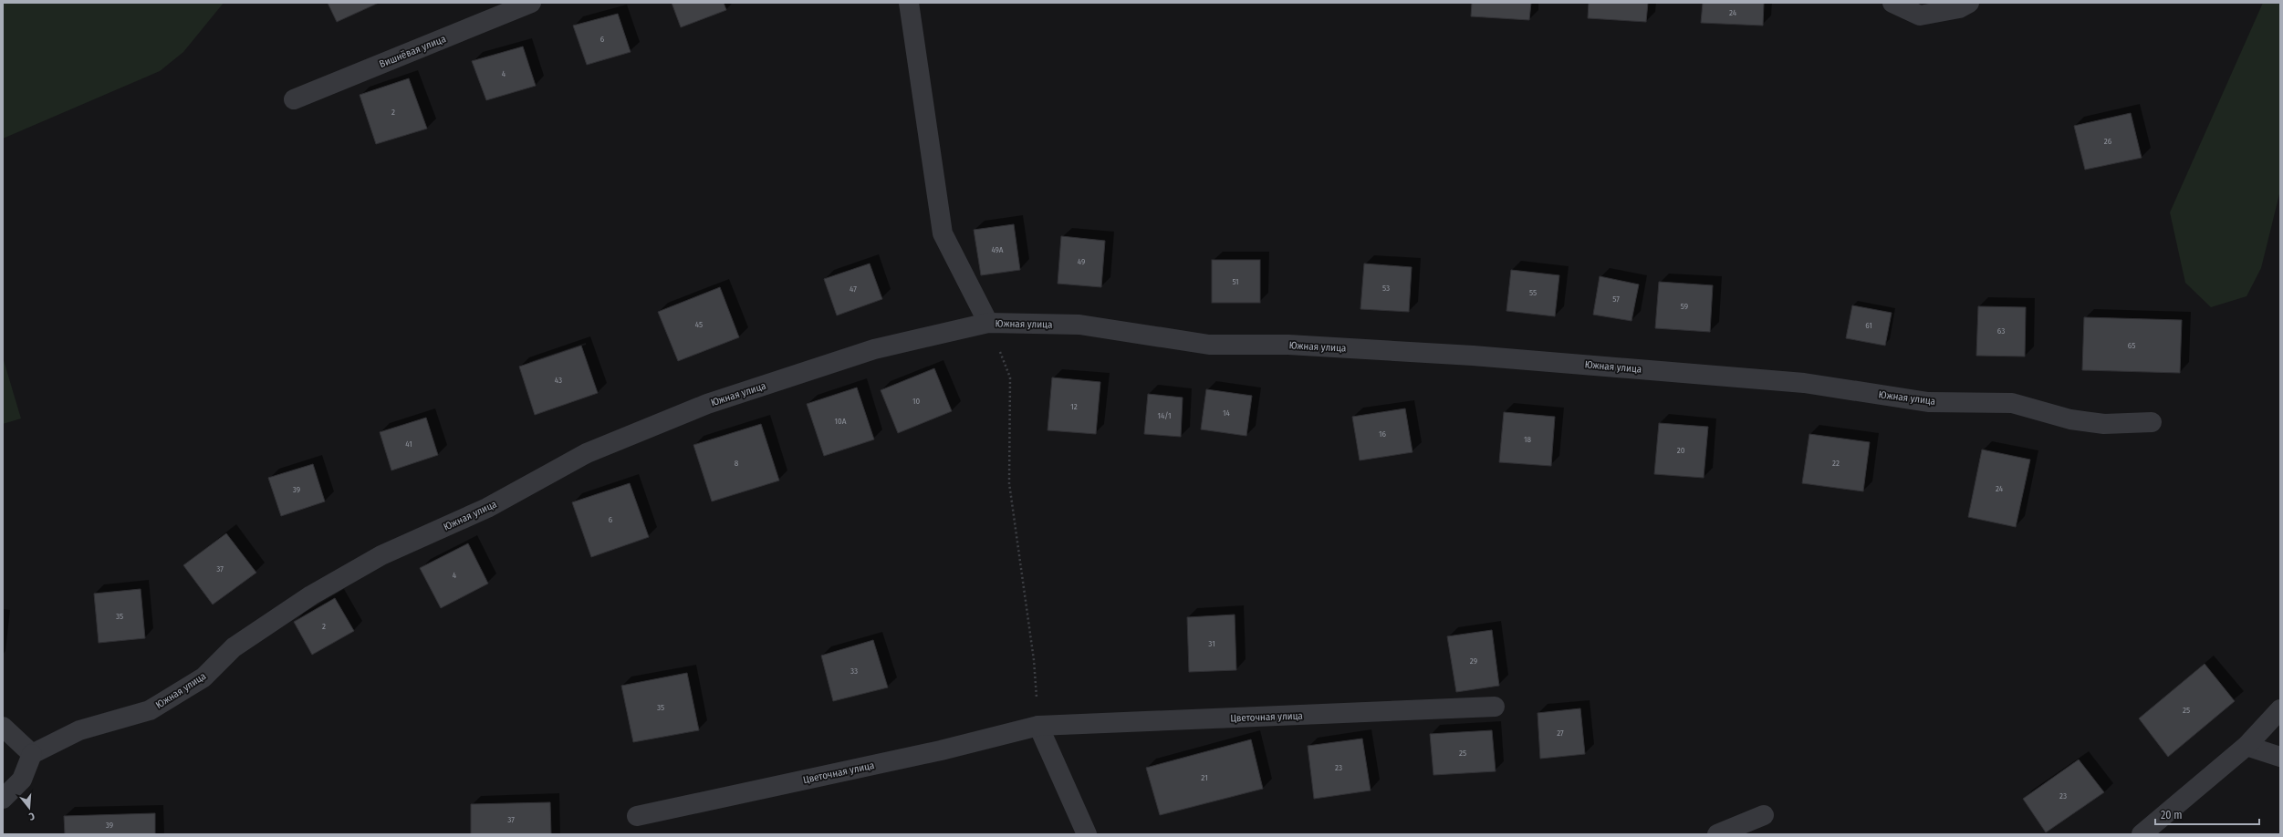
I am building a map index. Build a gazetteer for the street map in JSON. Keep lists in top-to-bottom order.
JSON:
{
  "streets": {
    "street": ["Вишнёвая улица", "Южная улица", "Цветочная улица"]
  },
  "house_numbers": [
    "24",
    "6",
    "4",
    "2",
    "26",
    "49А",
    "49",
    "51",
    "53",
    "47",
    "55",
    "57",
    "59",
    "45",
    "61",
    "63",
    "65",
    "43",
    "10",
    "12",
    "14",
    "14/1",
    "10А",
    "16",
    "18",
    "41",
    "20",
    "8",
    "22",
    "24",
    "39",
    "6",
    "37",
    "4",
    "35",
    "2",
    "31",
    "29",
    "33",
    "35",
    "25",
    "27",
    "25",
    "23",
    "21",
    "23",
    "37",
    "39"
  ],
  "scale_bar": "20 m",
  "north": "bottom"
}
